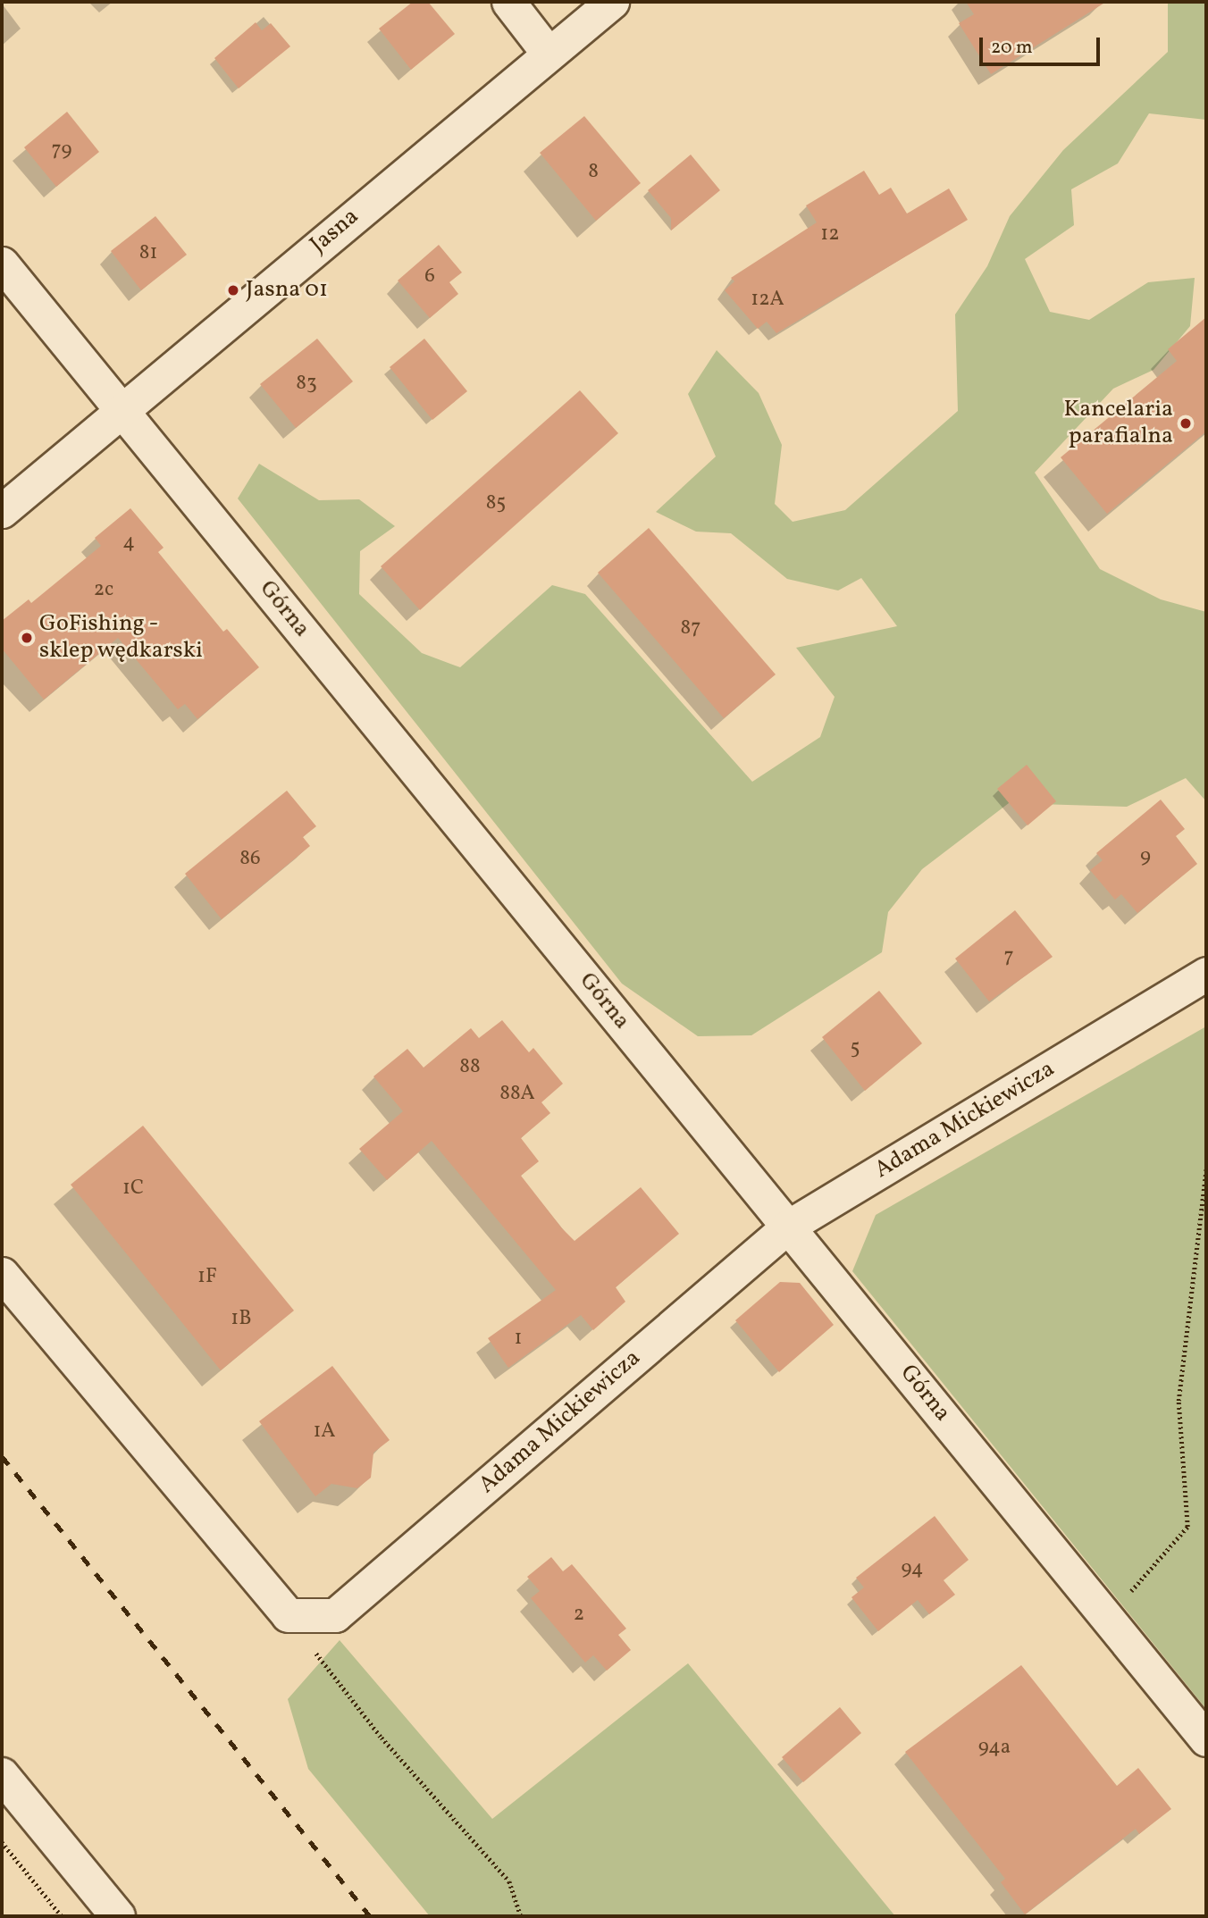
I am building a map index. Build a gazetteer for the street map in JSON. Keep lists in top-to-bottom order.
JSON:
{
  "streets": {
    "street": ["Jasna", "Górna", "Adama Mickiewicza"]
  },
  "crossings": [
    ["Jasna", "Górna"],
    ["Górna", "Adama Mickiewicza"]
  ],
  "places": ["Jasna 01", "Kancelaria parafialna", "GoFishing - sklep wędkarski"],
  "house_numbers": [
    "79",
    "8",
    "12",
    "81",
    "6",
    "12A",
    "83",
    "85",
    "4",
    "2c",
    "87",
    "9",
    "86",
    "7",
    "5",
    "88",
    "88A",
    "1C",
    "1F",
    "1B",
    "1",
    "1A",
    "94",
    "2",
    "94a"
  ],
  "scale_bar": "20 m"
}
